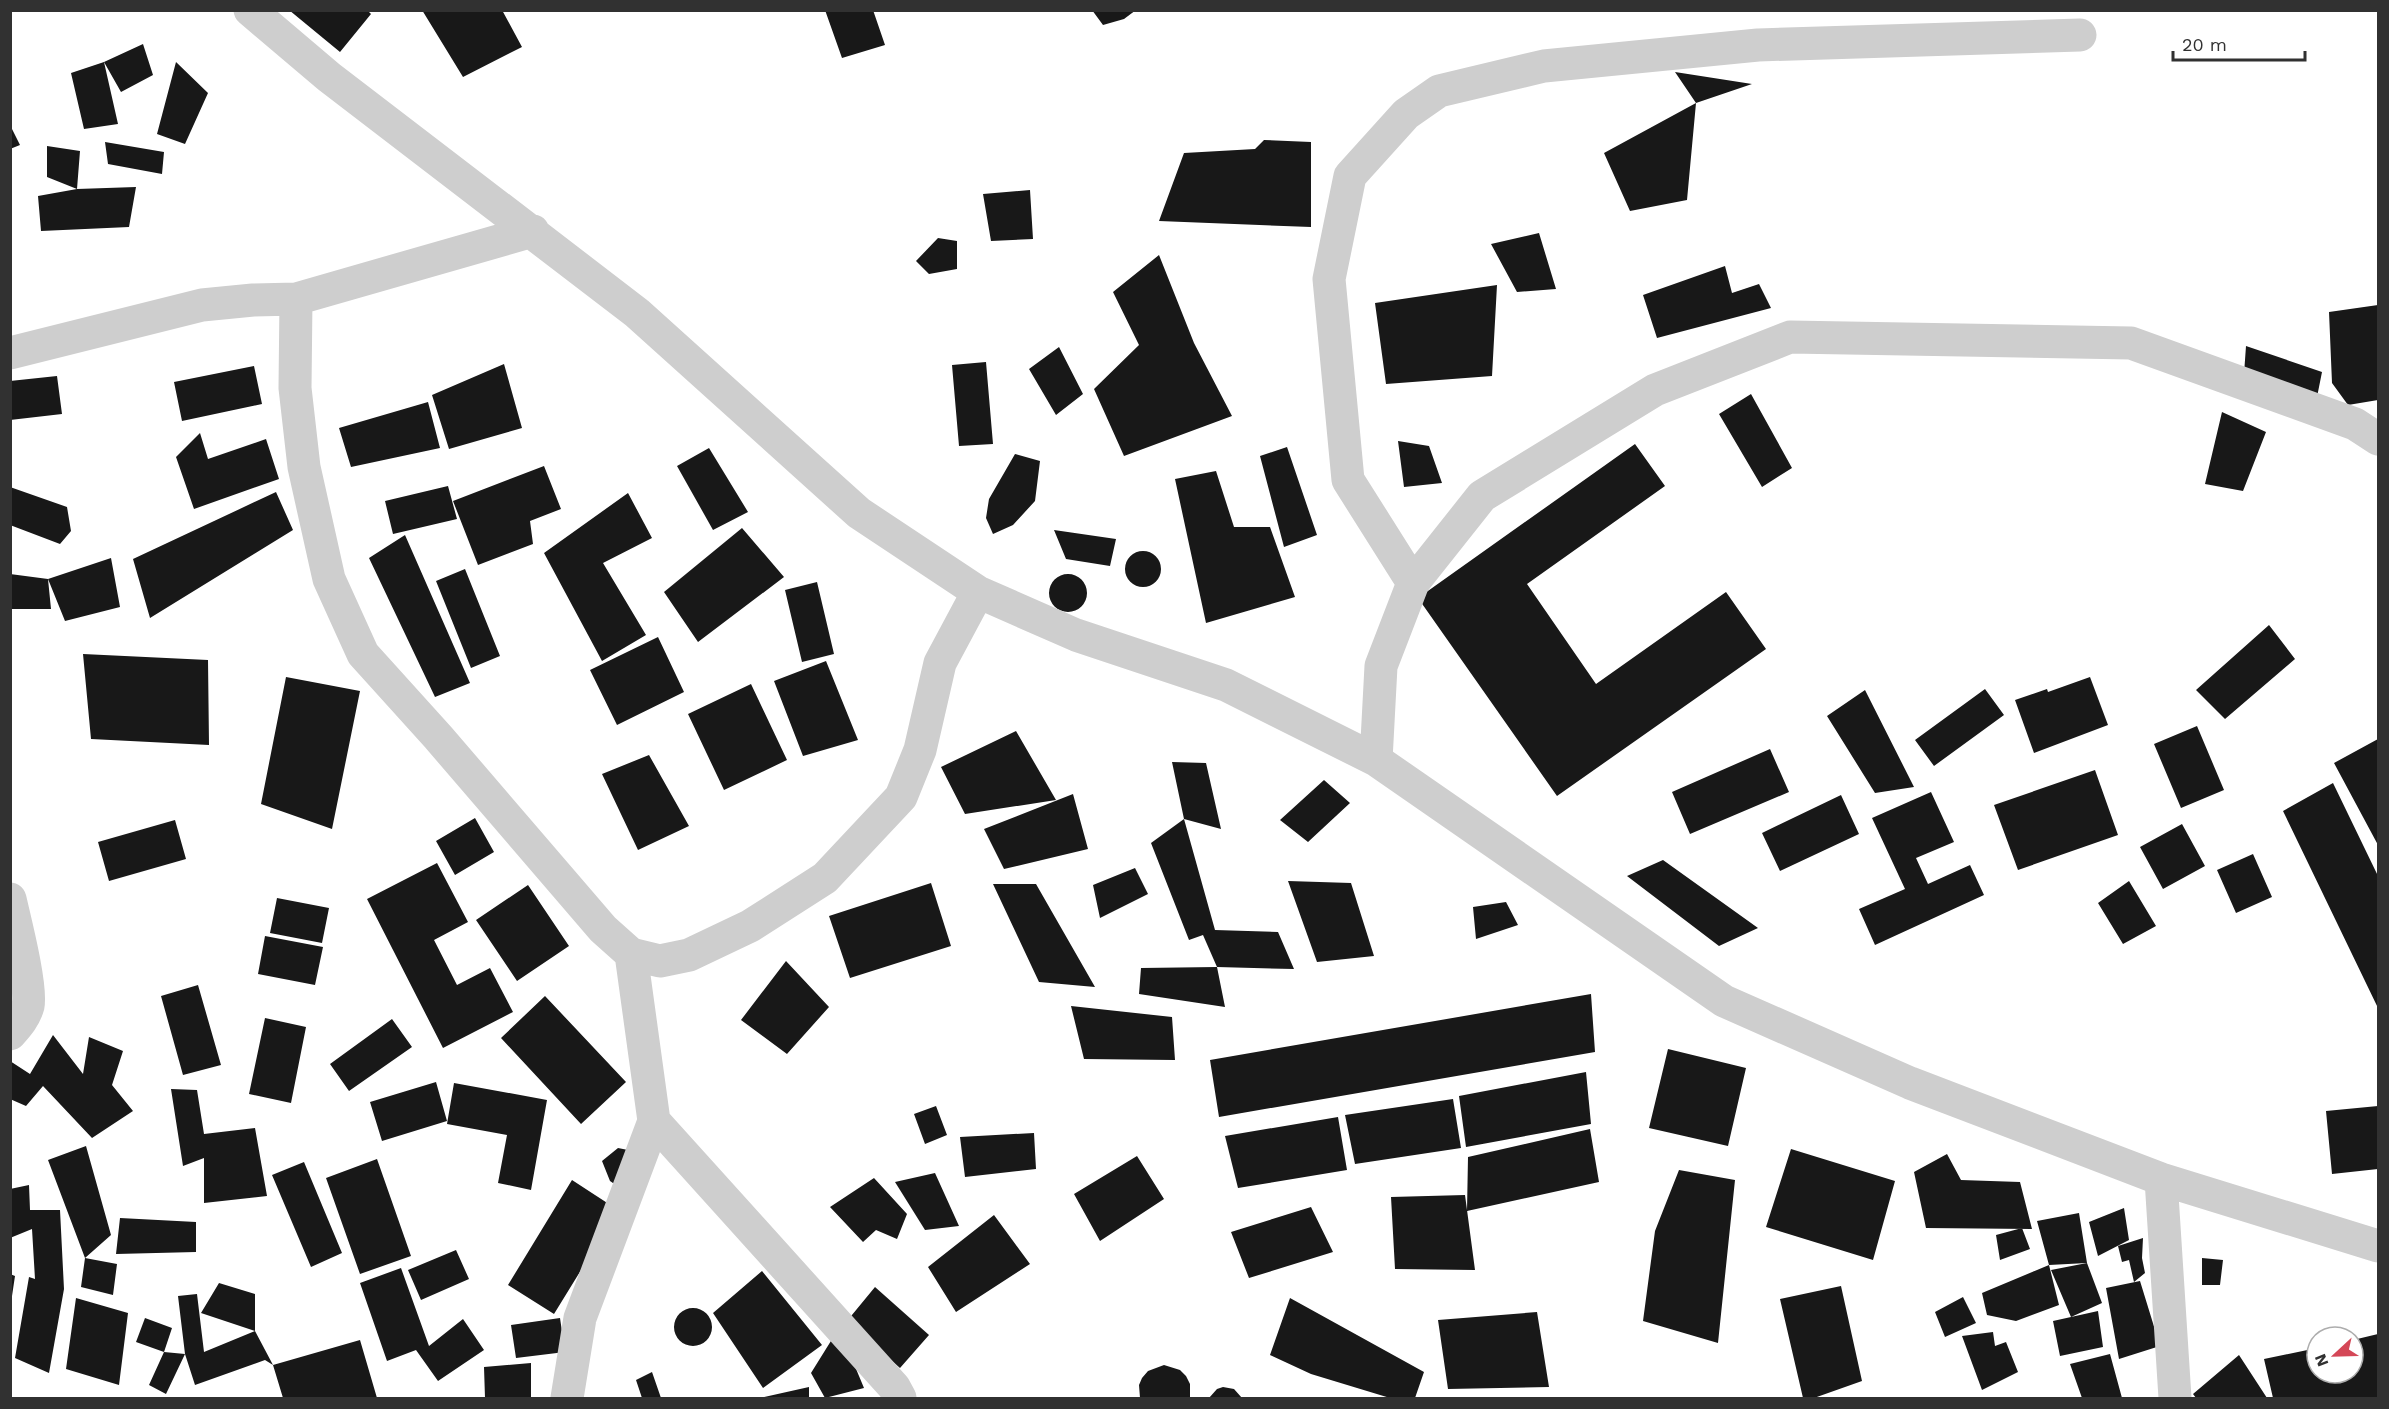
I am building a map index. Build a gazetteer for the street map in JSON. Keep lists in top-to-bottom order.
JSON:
{
  "scale_bar": "20 m",
  "north": "left"
}
